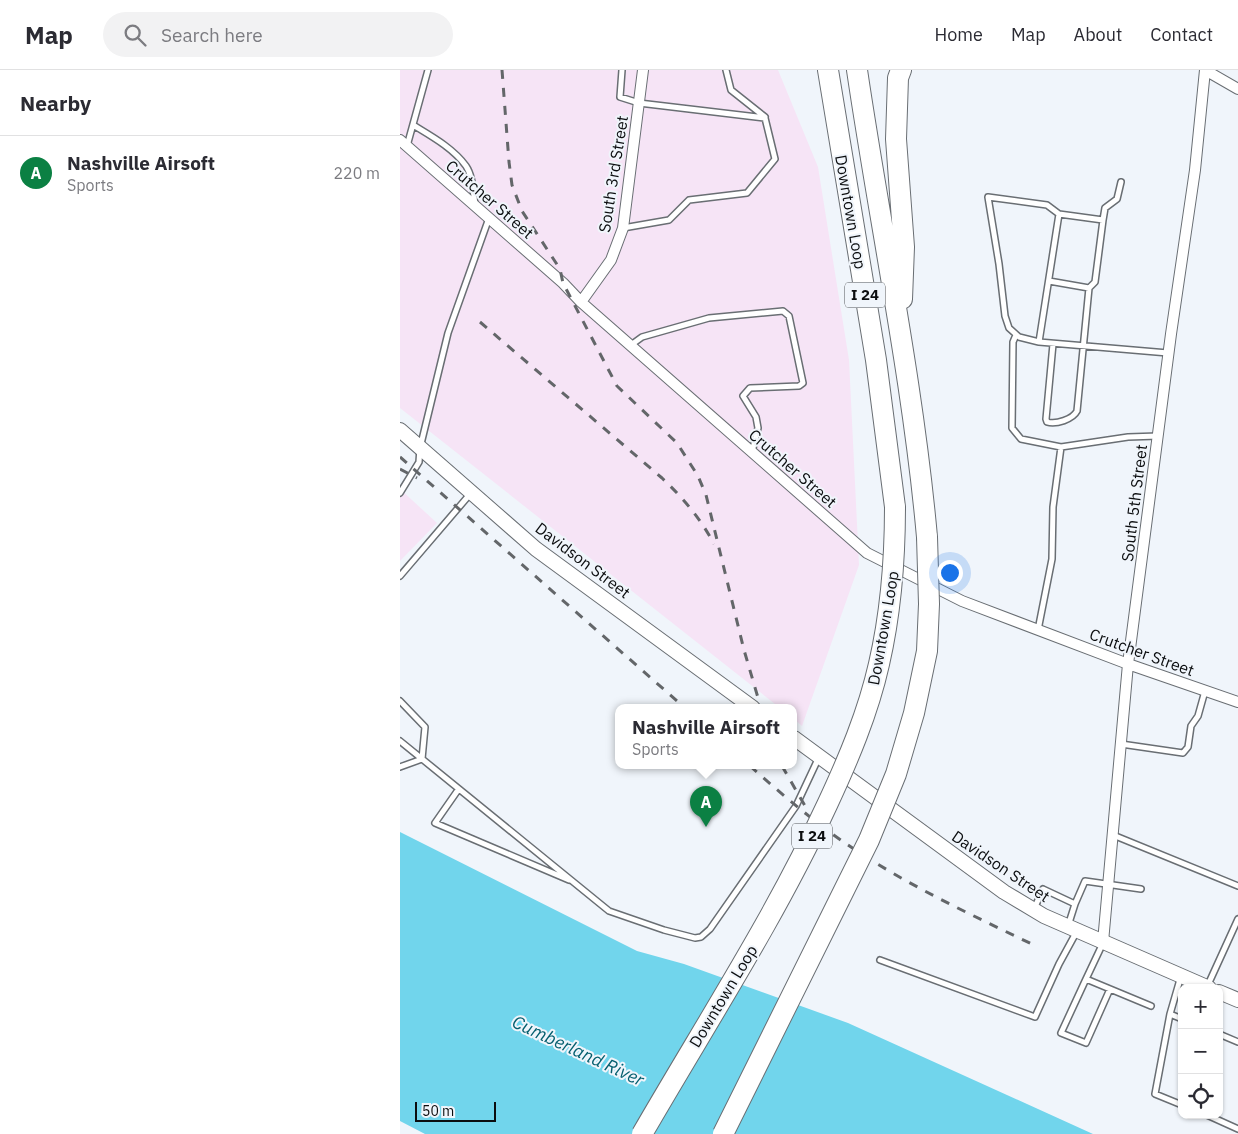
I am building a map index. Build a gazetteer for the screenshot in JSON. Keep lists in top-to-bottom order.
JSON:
{
  "streets": {
    "highway": ["Downtown Loop", "I 24"],
    "street": [
      "South 3rd Street",
      "Crutcher Street",
      "South 5th Street",
      "Davidson Street"
    ]
  },
  "crossings": [
    ["South 3rd Street", "Crutcher Street"],
    ["Crutcher Street", "South 5th Street"],
    ["South 5th Street", "Davidson Street"]
  ],
  "water": ["Cumberland River"],
  "scale_bar": "50 m",
  "page": {
    "header": "Map",
    "search": "Search here",
    "nav": [
      "Home",
      "Map",
      "About",
      "Contact"
    ],
    "heading": "Nearby",
    "list": [
      {
        "mark": "A",
        "name": "Nashville Airsoft",
        "note": "Sports",
        "value": "220 m"
      }
    ],
    "popup": ["Nashville Airsoft", "Sports"],
    "pins": "A",
    "map_buttons": ["+", "−"],
    "scale": "50 m"
  }
}
